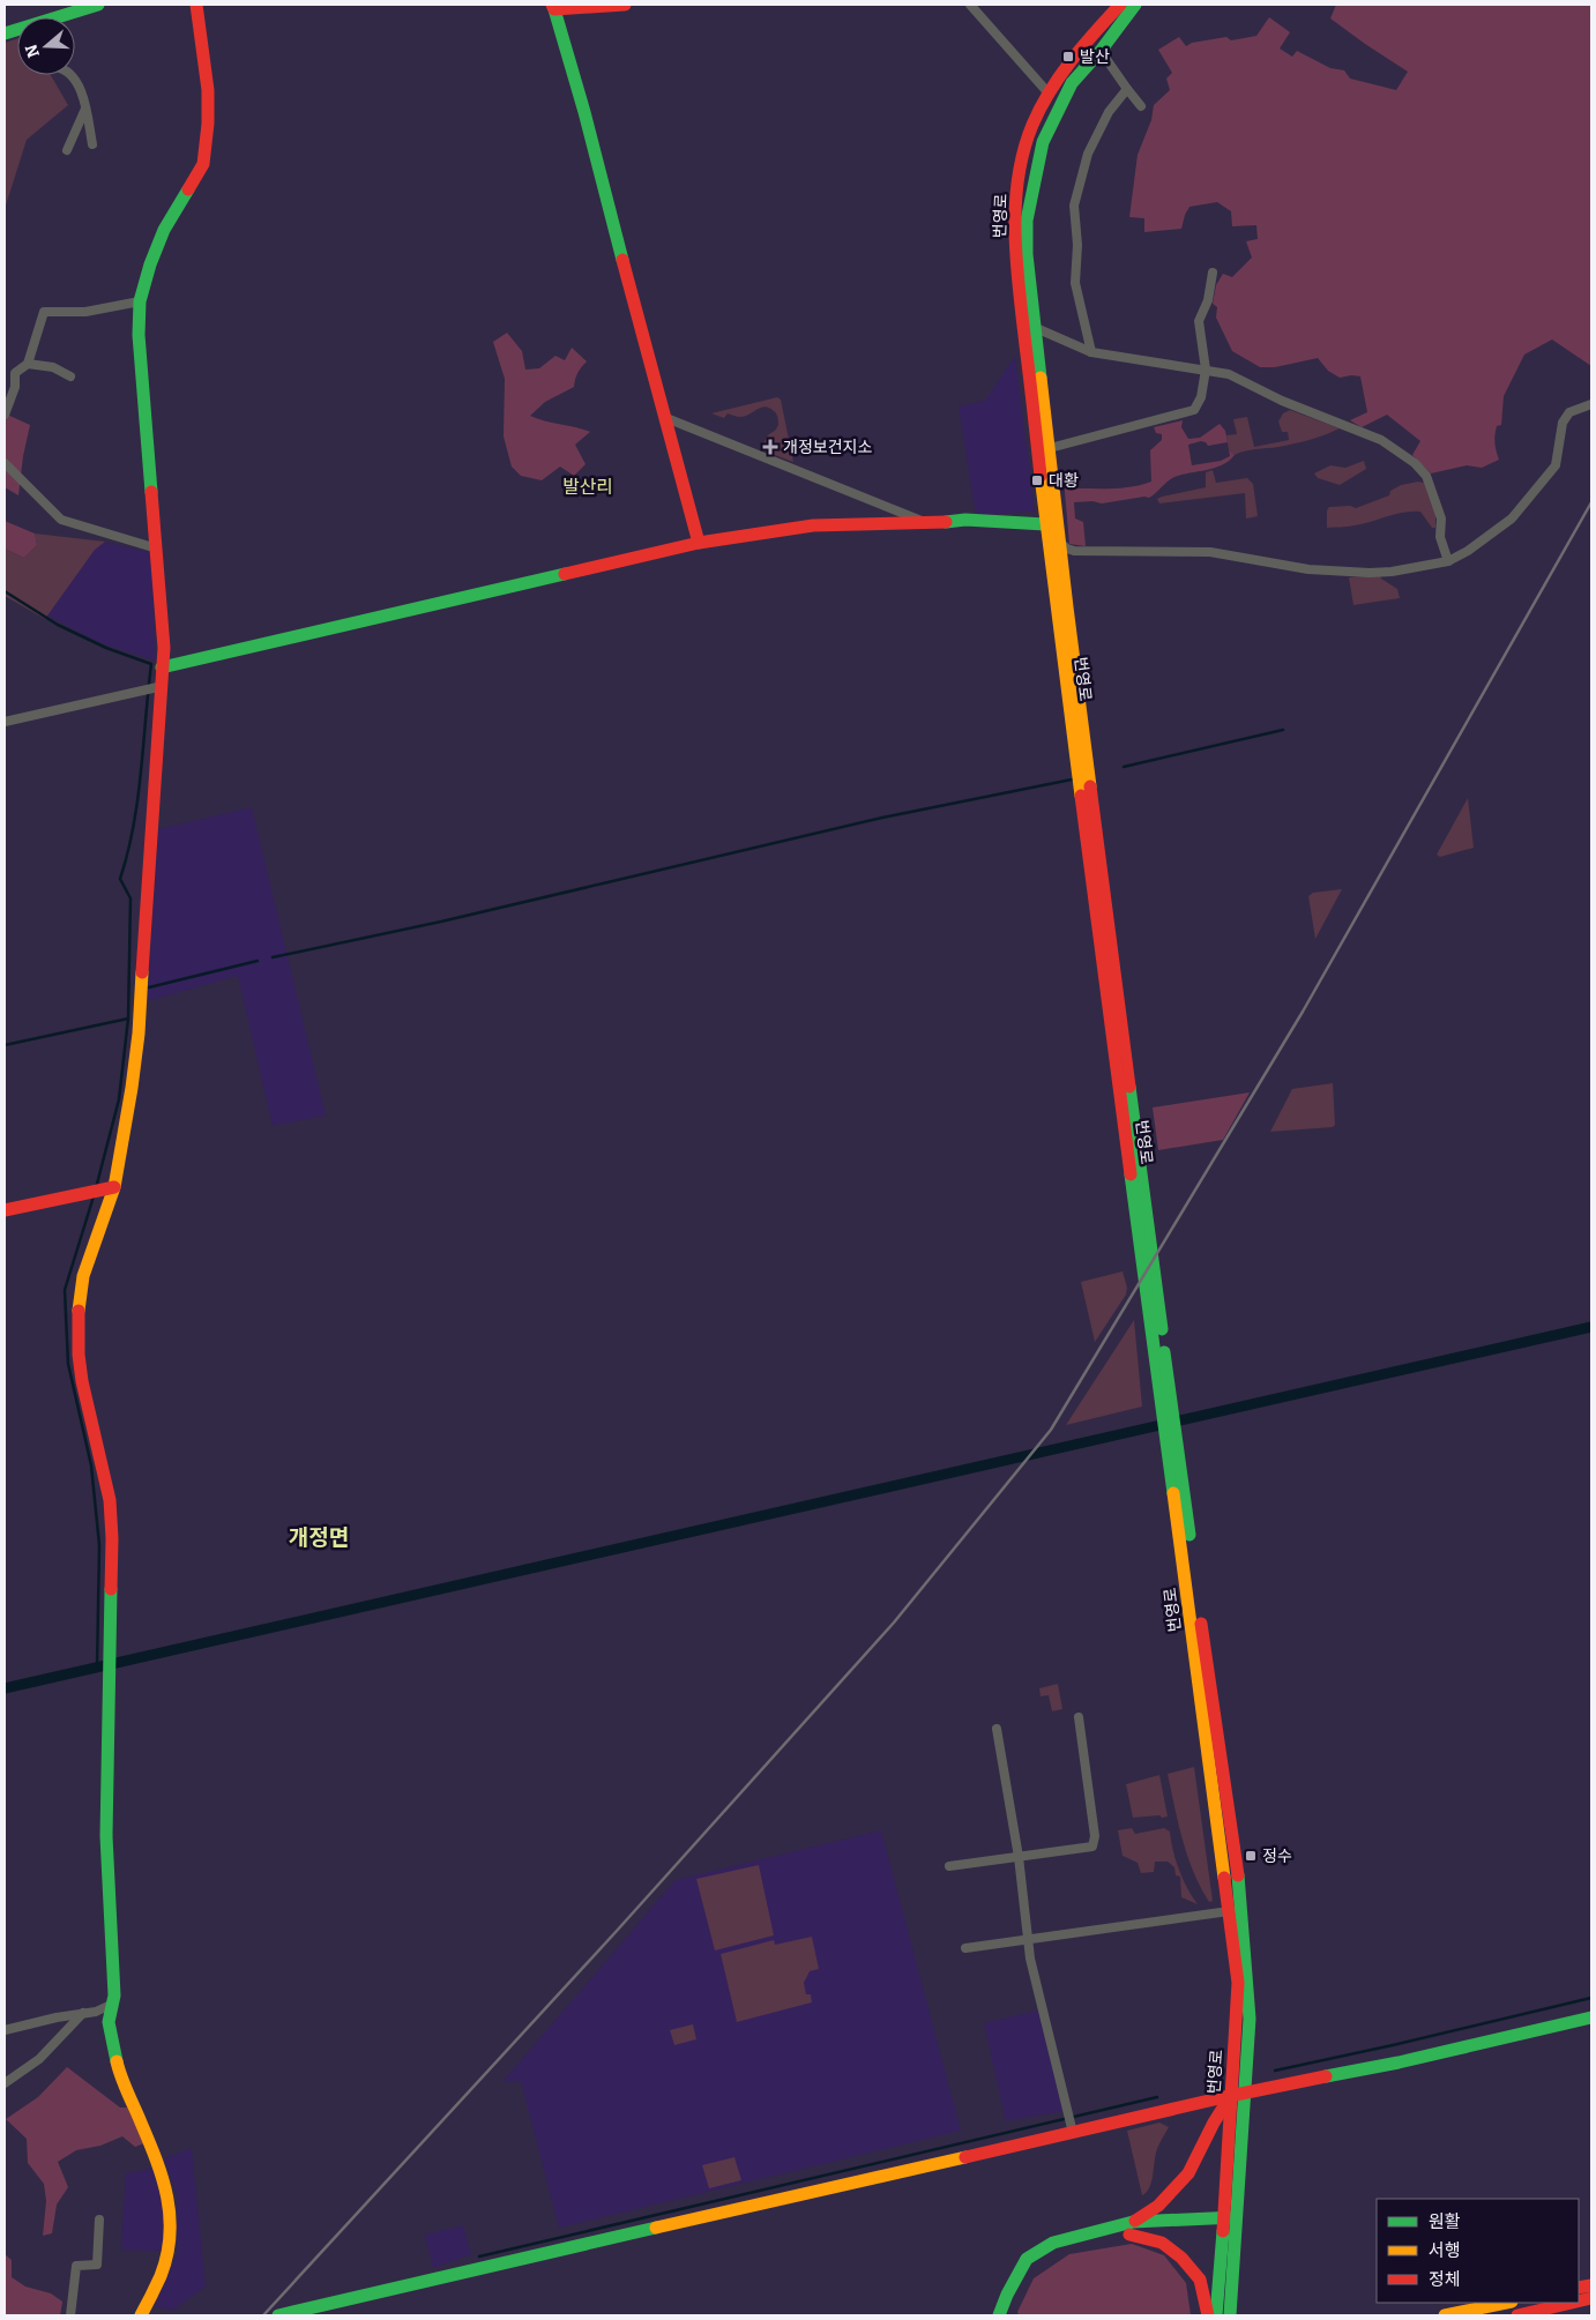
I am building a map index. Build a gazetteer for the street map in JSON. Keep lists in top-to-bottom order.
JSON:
{
  "streets": {
    "main road": ["번영로"]
  },
  "districts": ["발산리", "개정면"],
  "places": {
    "transit": ["발산", "대황", "정수"],
    "health": ["개정보건지소"]
  },
  "legend": ["원활", "서행", "정체"],
  "north": "left"
}
